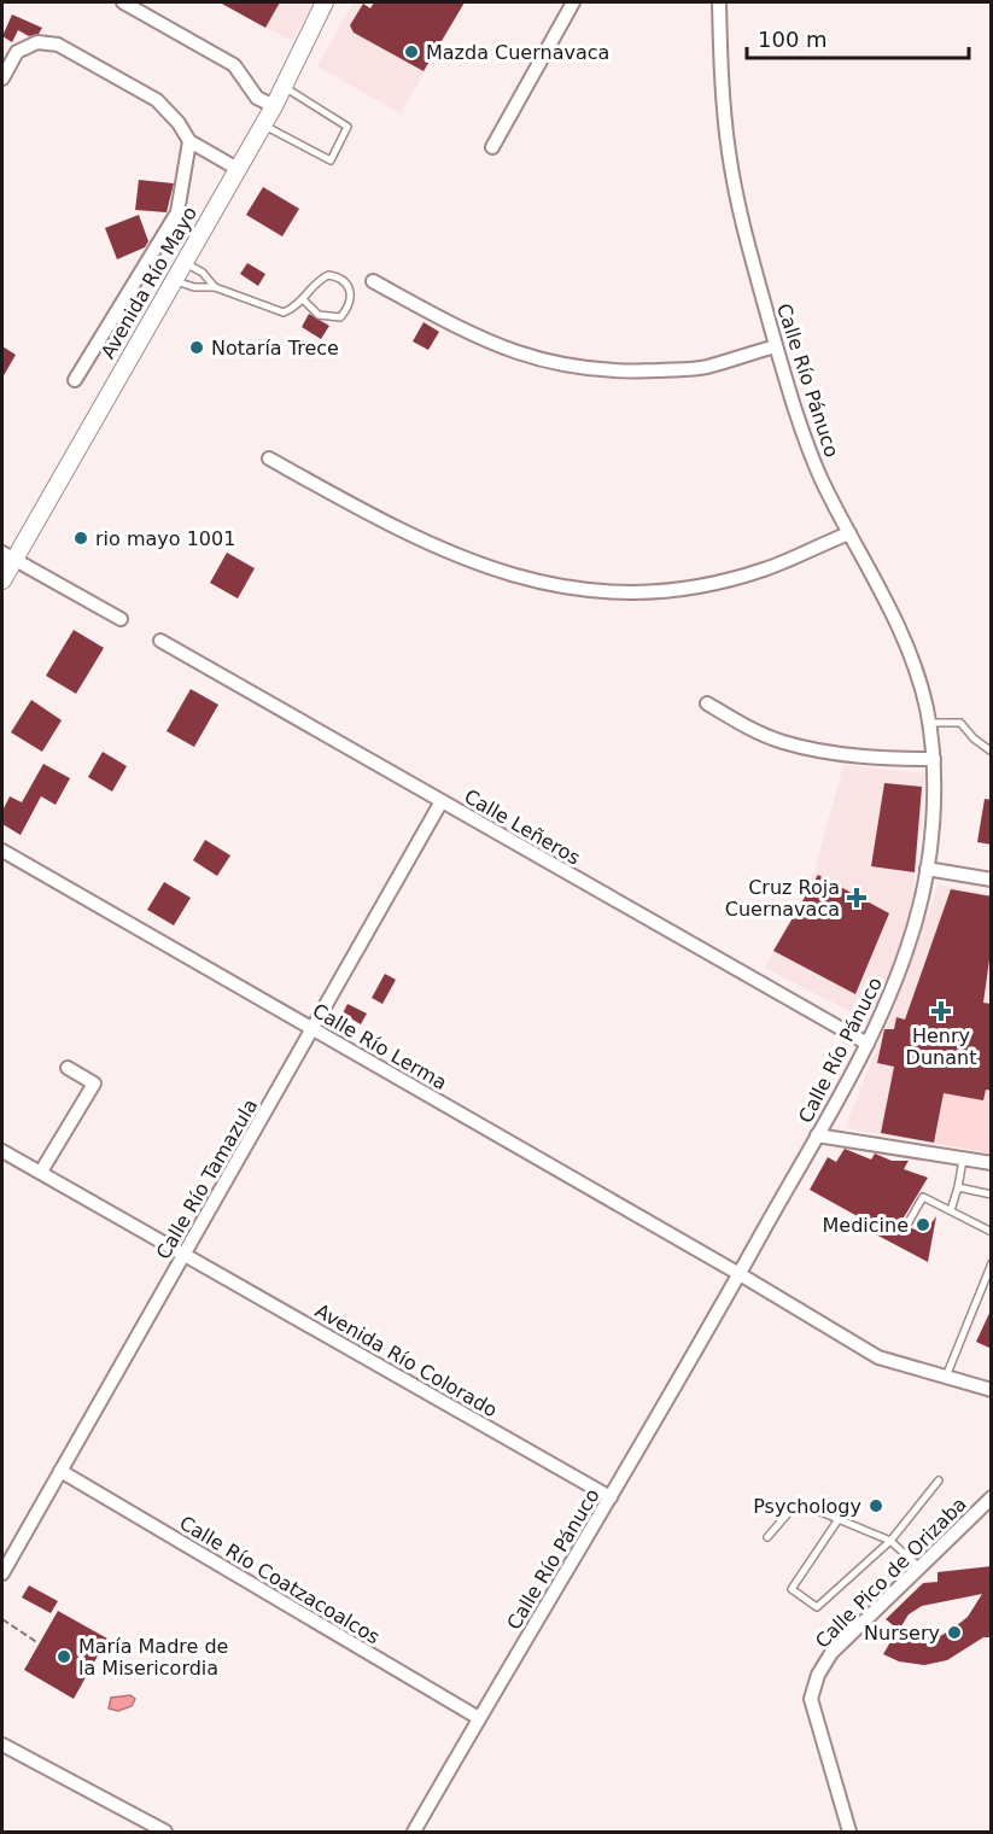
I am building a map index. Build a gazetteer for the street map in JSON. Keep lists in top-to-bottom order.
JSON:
{
  "streets": {
    "street": [
      "Avenida Río Mayo",
      "Calle Río Pánuco",
      "Calle Leñeros",
      "Calle Río Lerma",
      "Calle Río Tamazula",
      "Avenida Río Colorado",
      "Calle Pico de Orizaba",
      "Calle Río Coatzacoalcos"
    ]
  },
  "crossings": [
    ["Calle Río Pánuco", "Calle Leñeros"],
    ["Calle Río Pánuco", "Calle Río Lerma"],
    ["Calle Río Pánuco", "Avenida Río Colorado"],
    ["Calle Río Pánuco", "Calle Río Coatzacoalcos"],
    ["Calle Leñeros", "Calle Río Tamazula"],
    ["Calle Río Lerma", "Calle Río Tamazula"],
    ["Calle Río Tamazula", "Avenida Río Colorado"],
    ["Calle Río Tamazula", "Calle Río Coatzacoalcos"]
  ],
  "places": {
    "other": [
      "Mazda Cuernavaca",
      "Notaría Trece",
      "rio mayo 1001",
      "Medicine",
      "Psychology",
      "Nursery",
      "María Madre de la Misericordia"
    ],
    "health": ["Cruz Roja Cuernavaca", "Henry Dunant"]
  },
  "scale_bar": "100 m"
}
